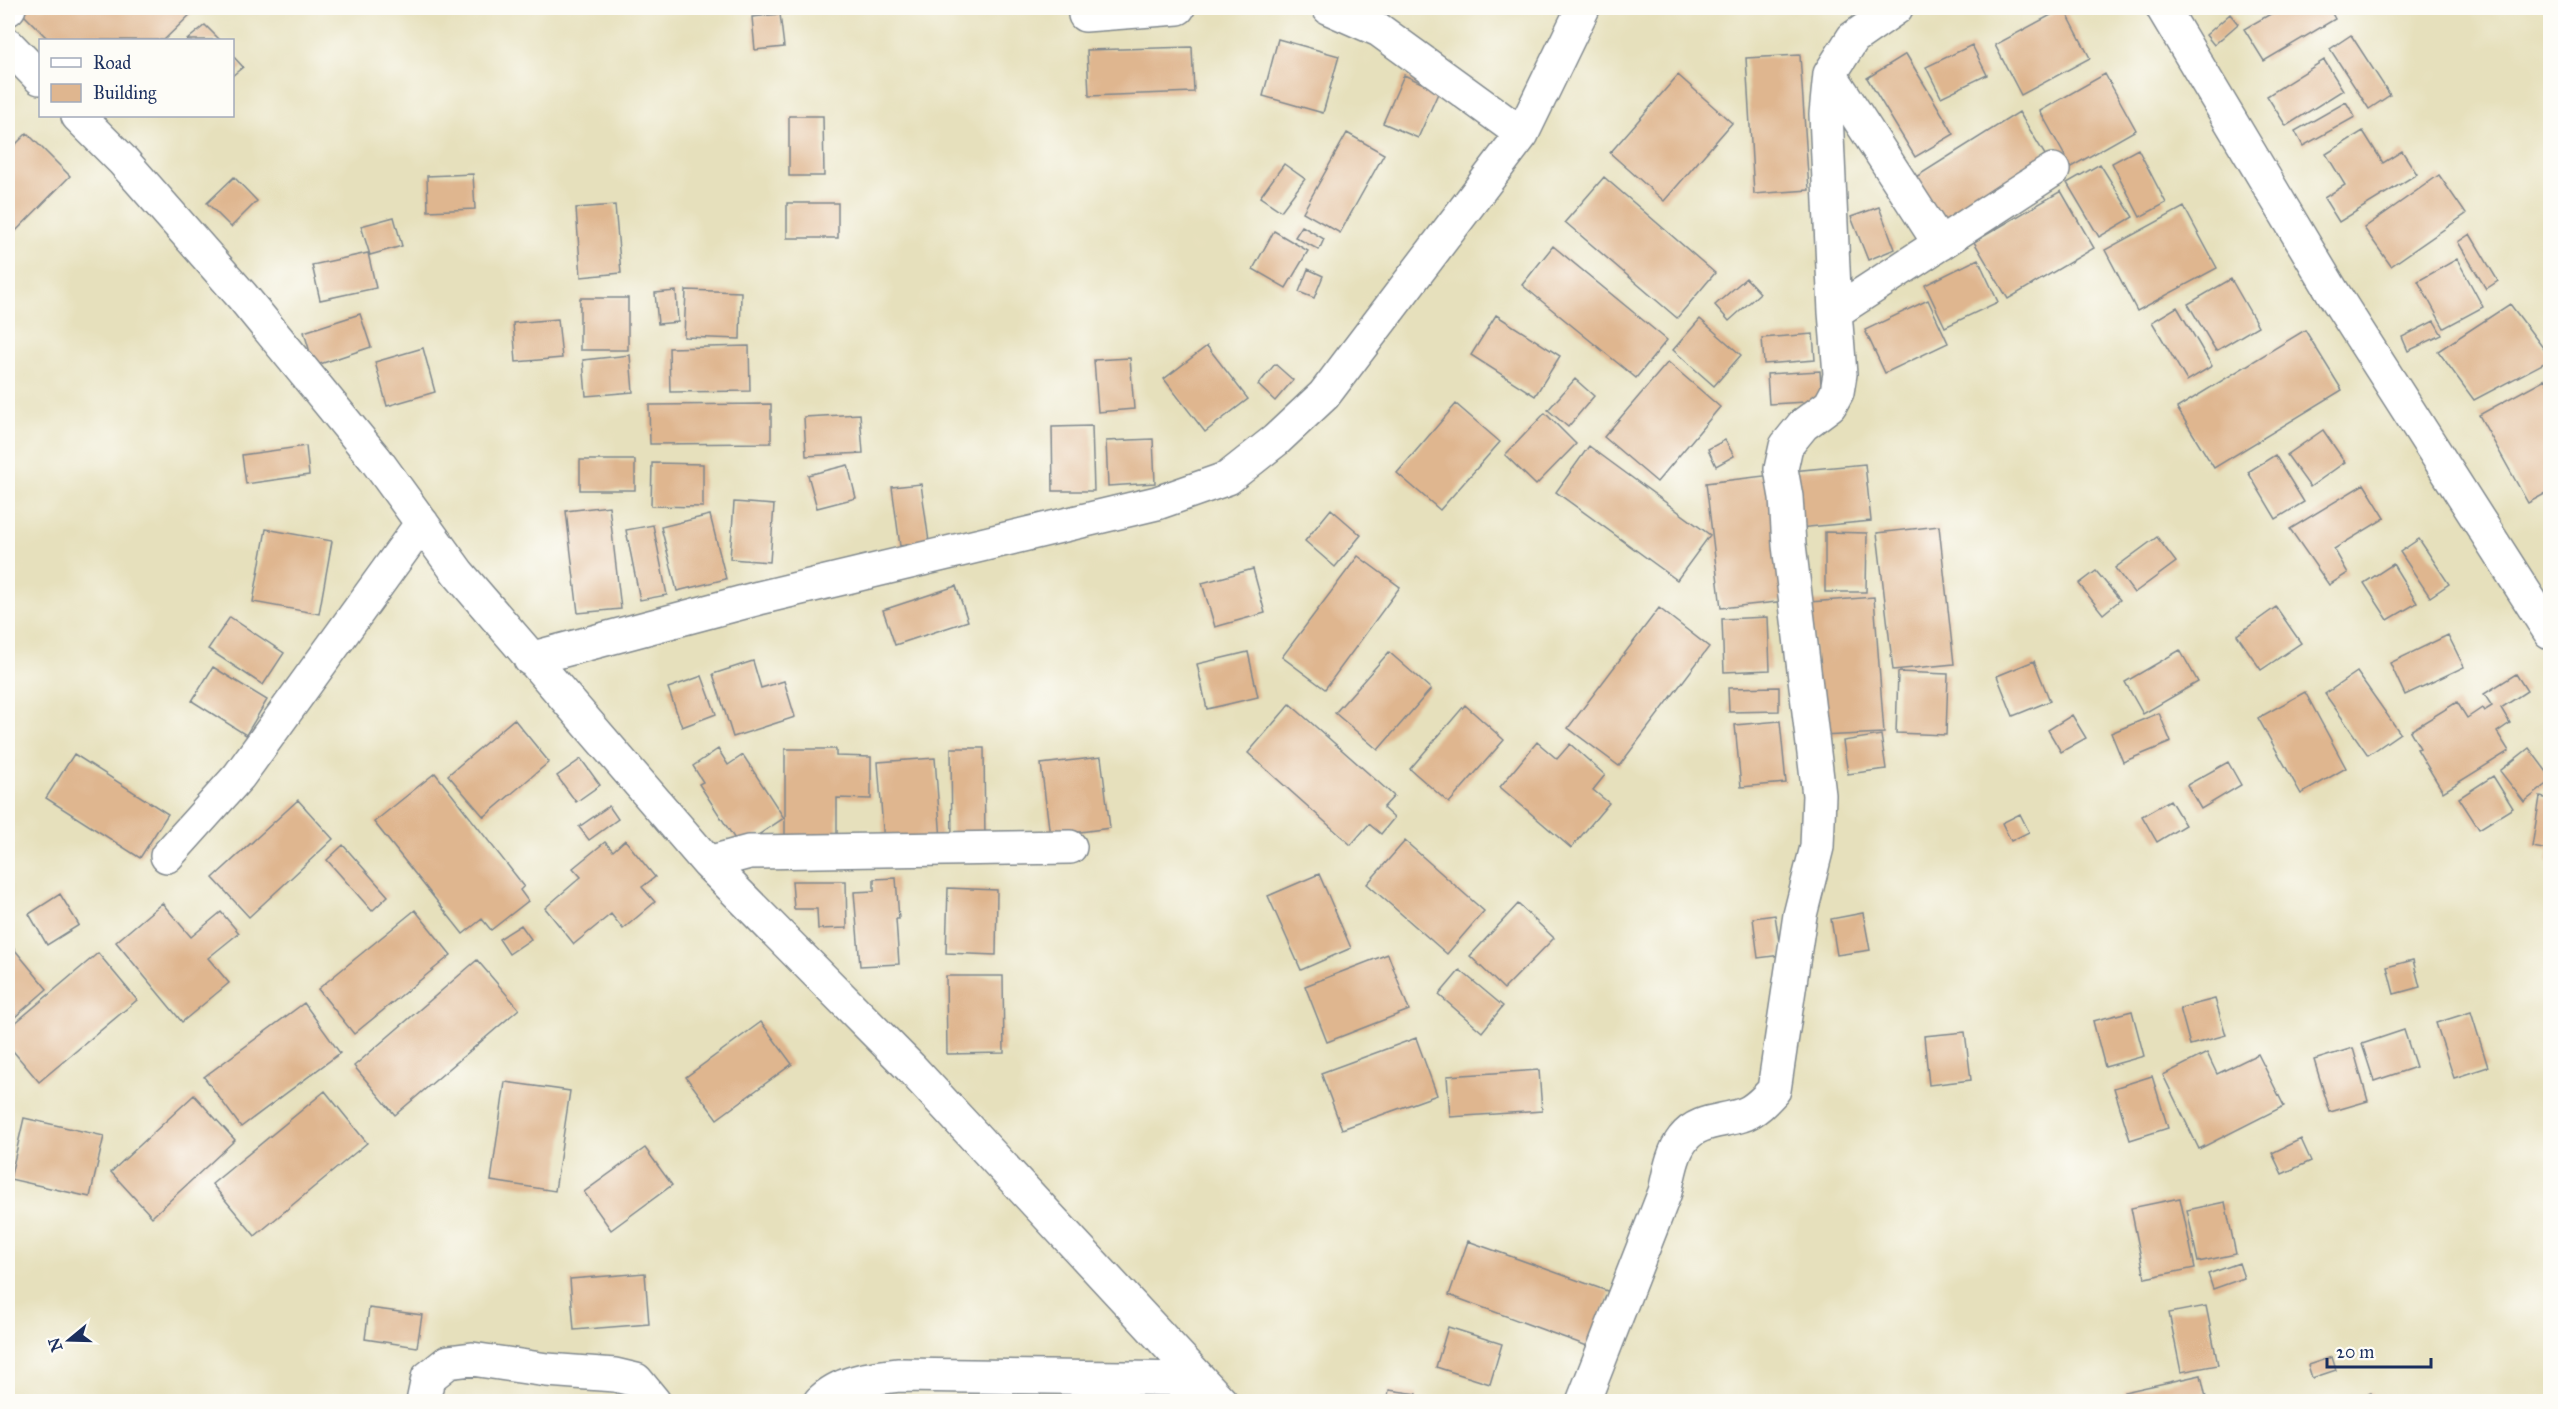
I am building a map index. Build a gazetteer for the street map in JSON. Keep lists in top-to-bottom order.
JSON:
{
  "legend": ["Road", "Building"],
  "scale_bar": "20 m",
  "north": "left"
}
